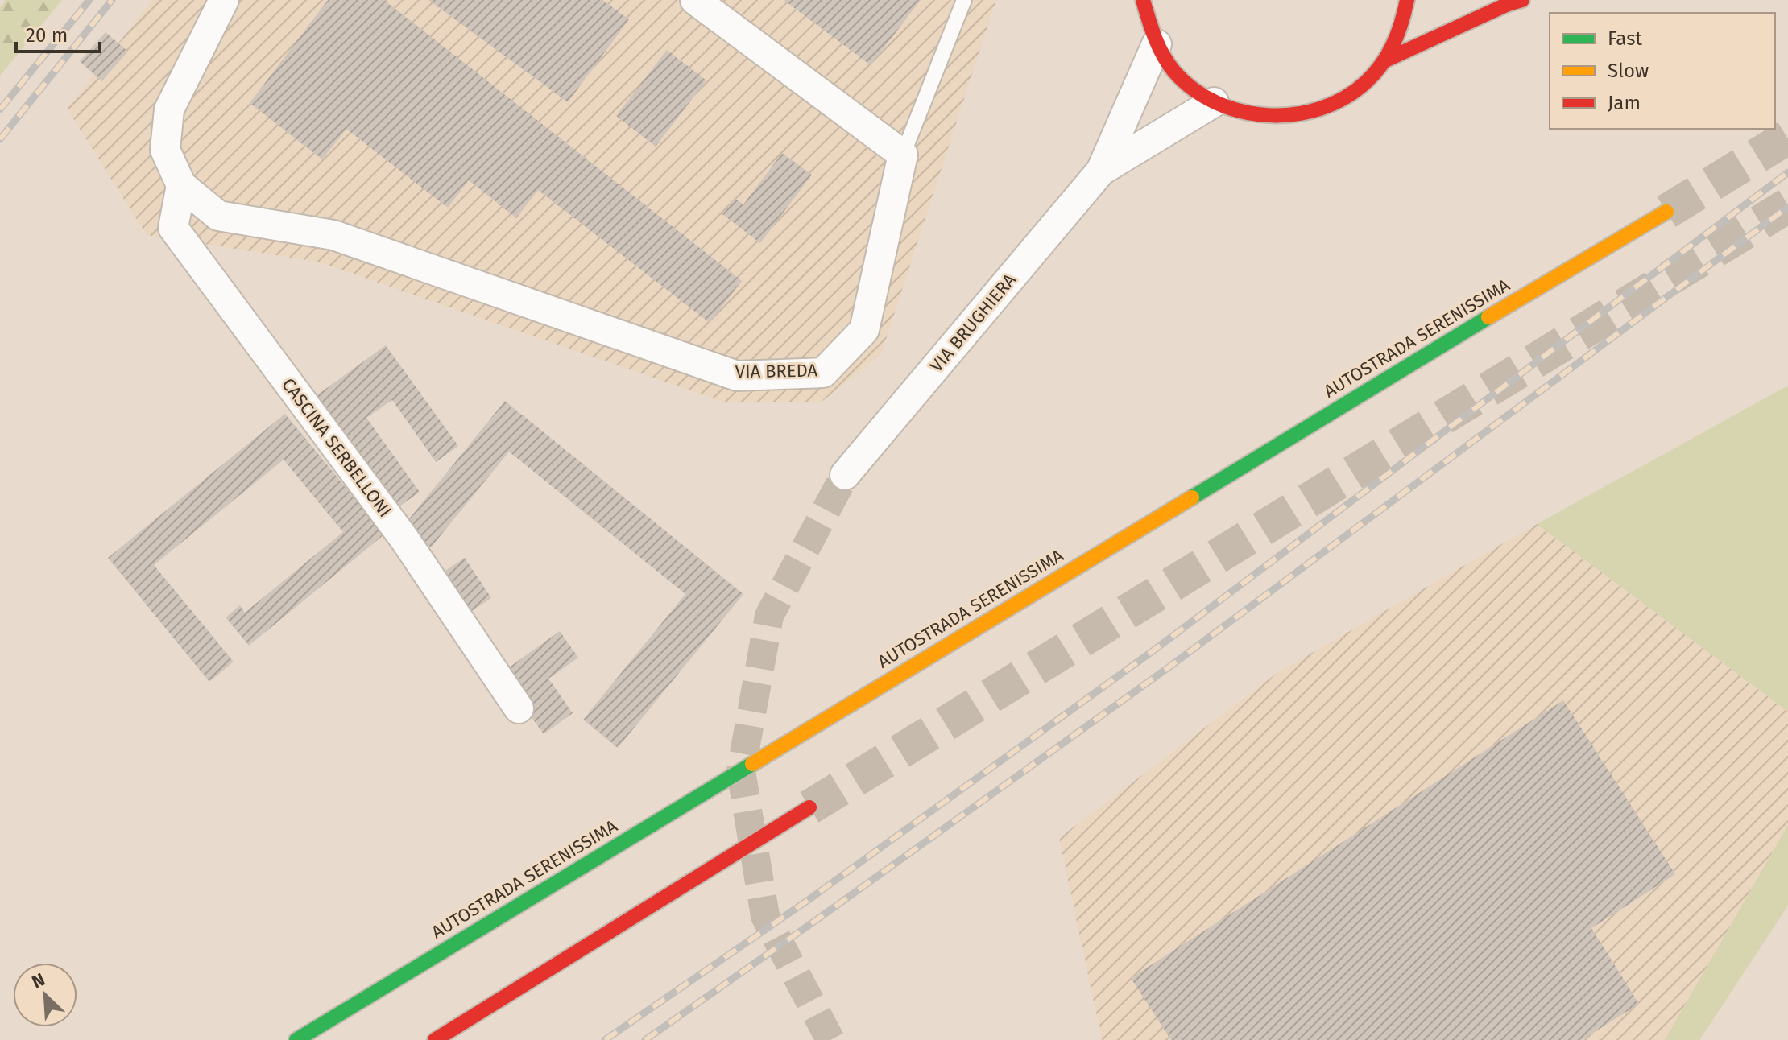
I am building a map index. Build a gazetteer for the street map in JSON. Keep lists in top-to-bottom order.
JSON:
{
  "streets": {
    "main road": ["AUTOSTRADA SERENISSIMA"],
    "street": ["VIA BRUGHIERA", "VIA BREDA", "CASCINA SERBELLONI"]
  },
  "crossings": [
    ["VIA BREDA", "CASCINA SERBELLONI"]
  ],
  "legend": ["Fast", "Slow", "Jam"],
  "scale_bar": "20 m",
  "north": "top left"
}
